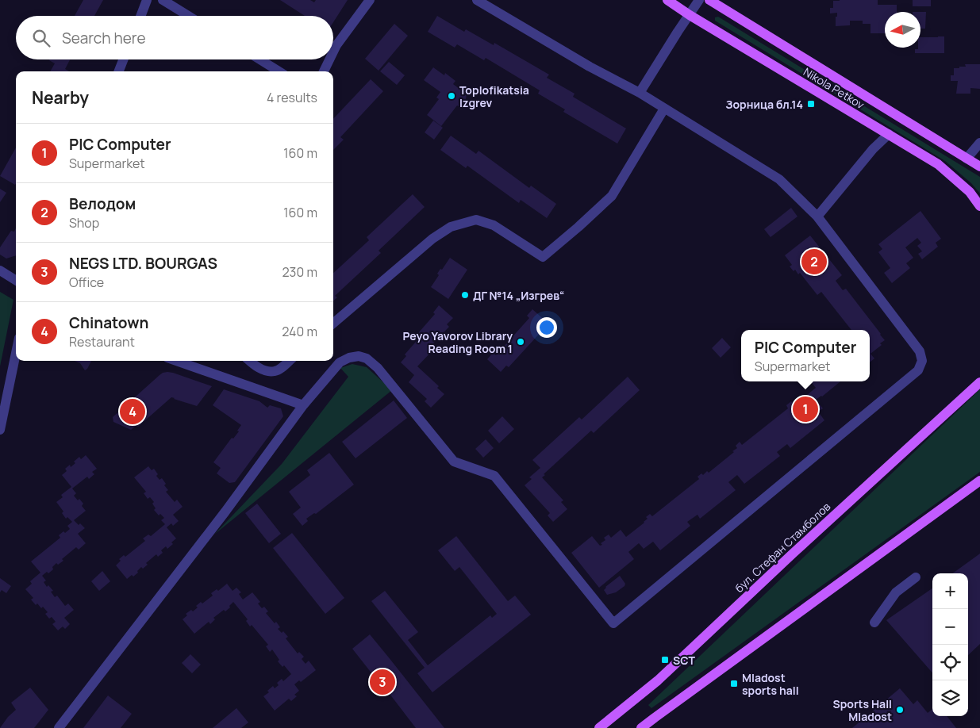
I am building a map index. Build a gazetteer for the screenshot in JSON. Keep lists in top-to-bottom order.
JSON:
{
  "streets": {
    "main road": ["Nikola Petkov", "бул. Стефан Стамболов"]
  },
  "places": {
    "other": [
      "Toplofikatsia Izgrev",
      "ДГ №14 „Изгрев“",
      "Peyo Yavorov Library Reading Room 1",
      "Sports Hall Mladost"
    ],
    "transit": ["Зорница бл.14", "SCT", "Mladost sports hall"]
  },
  "north": "left",
  "page": {
    "search": "Search here",
    "heading": ["Nearby", "4 results"],
    "list": [
      {
        "mark": "1",
        "name": "PIC Computer",
        "note": "Supermarket",
        "value": "160 m"
      },
      {
        "mark": "2",
        "name": "Велодом",
        "note": "Shop",
        "value": "160 m"
      },
      {
        "mark": "3",
        "name": "NEGS LTD. BOURGAS",
        "note": "Office",
        "value": "230 m"
      },
      {
        "mark": "4",
        "name": "Chinatown",
        "note": "Restaurant",
        "value": "240 m"
      }
    ],
    "pins": [
      "2",
      "1",
      "4",
      "3"
    ],
    "popup": ["PIC Computer", "Supermarket"],
    "map_buttons": ["+", "−"]
  }
}
